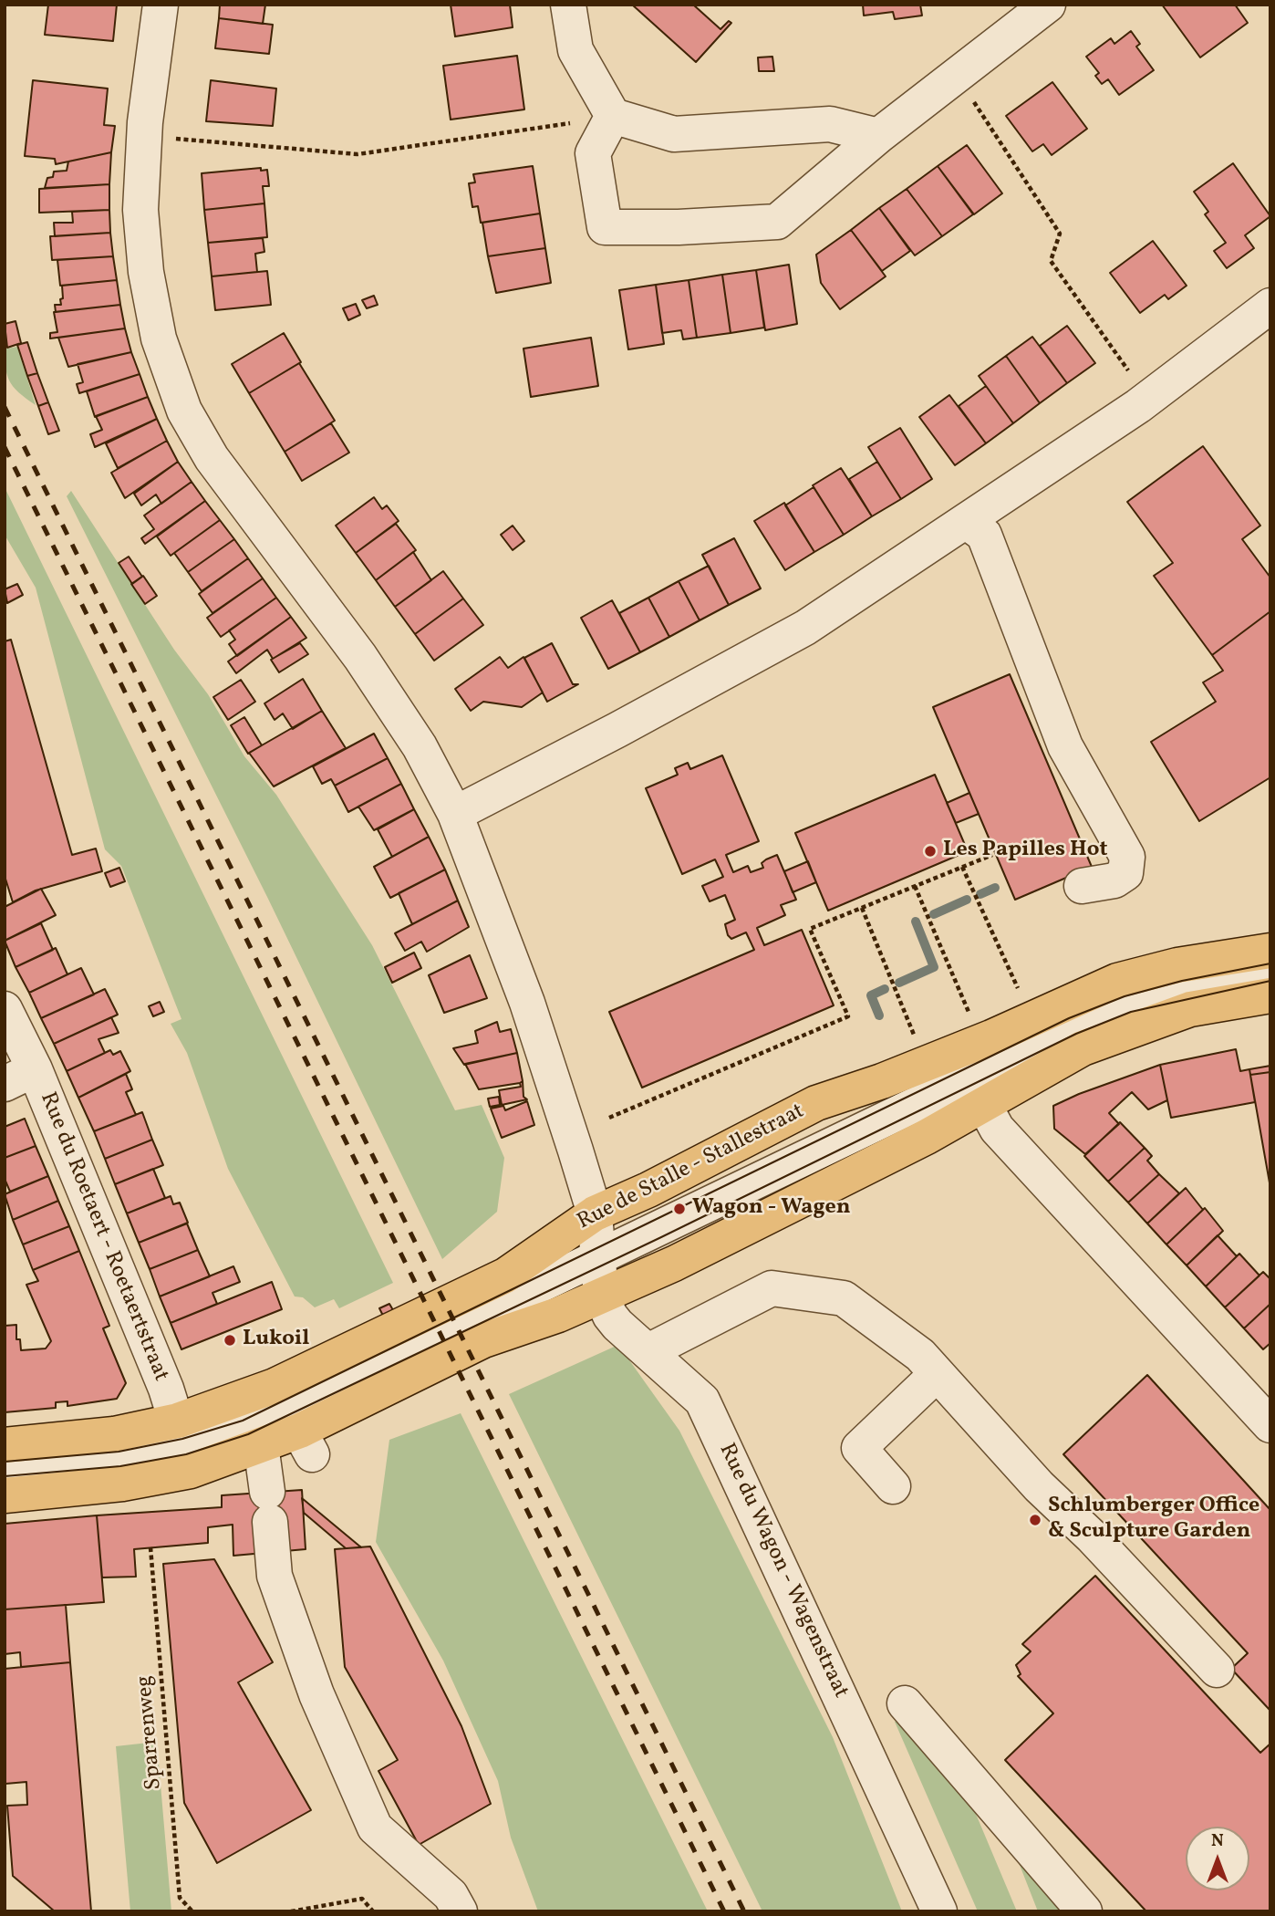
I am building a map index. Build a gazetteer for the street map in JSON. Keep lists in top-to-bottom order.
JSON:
{
  "streets": {
    "main road": ["Rue de Stalle - Stallestraat"],
    "street": ["Rue du Roetaert - Roetaertstraat", "Rue du Wagon - Wagenstraat"],
    "path": ["Sparrenweg"]
  },
  "crossings": [
    ["Rue de Stalle - Stallestraat", "Rue du Roetaert - Roetaertstraat"],
    ["Rue de Stalle - Stallestraat", "Rue du Wagon - Wagenstraat"]
  ],
  "places": [
    "Les Papilles Hot",
    "Wagon - Wagen",
    "Lukoil",
    "Schlumberger Office & Sculpture Garden"
  ],
  "north": "top"
}
